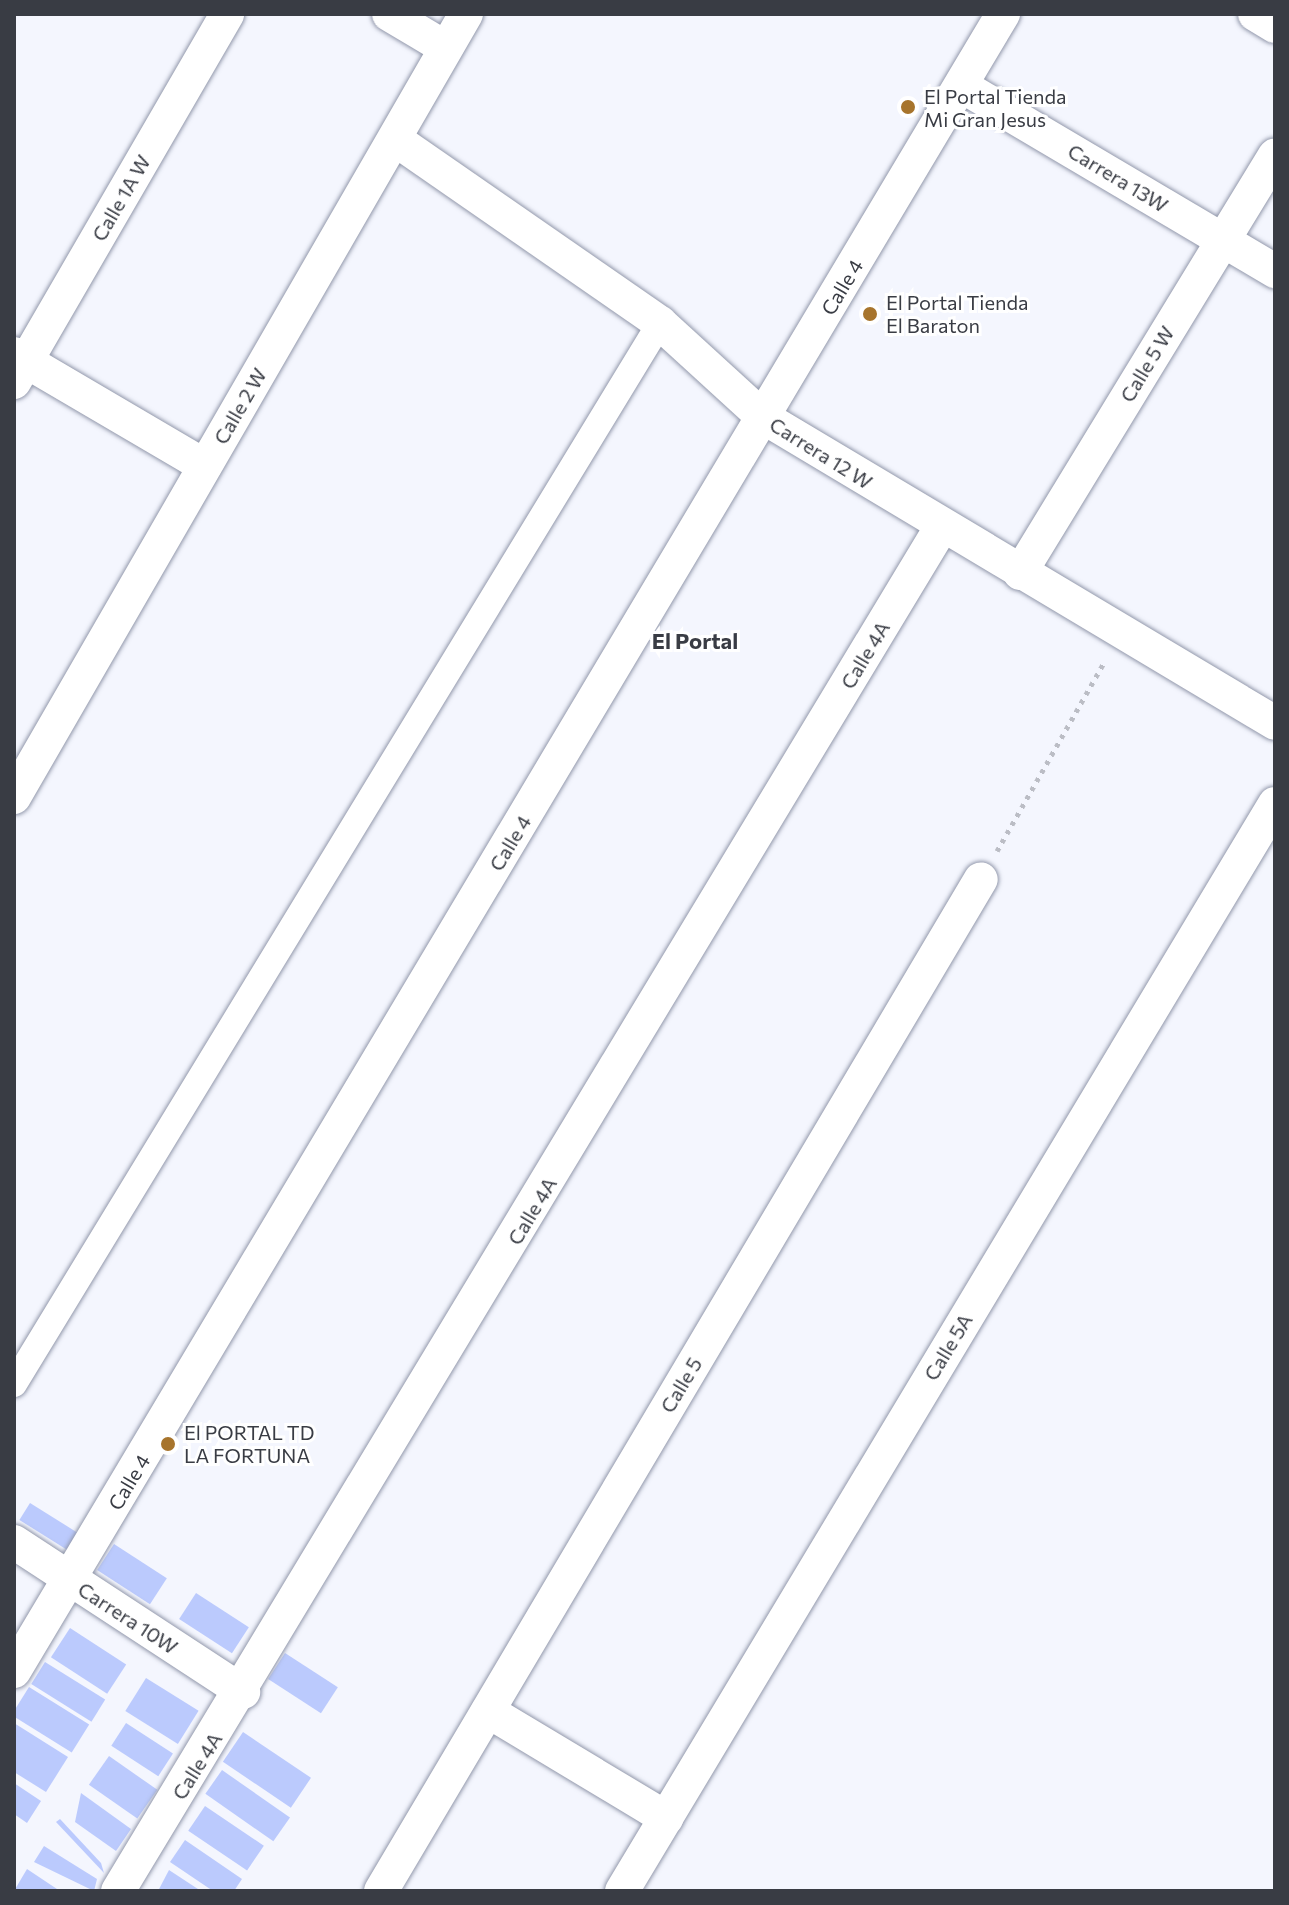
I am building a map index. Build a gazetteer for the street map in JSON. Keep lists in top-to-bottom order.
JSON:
{
  "streets": {
    "street": [
      "Carrera 13W",
      "Calle 1A W",
      "Calle 4",
      "Calle 5 W",
      "Calle 2 W",
      "Carrera 12 W",
      "Calle 4A",
      "Calle 5A",
      "Calle 5",
      "Carrera 10W"
    ]
  },
  "crossings": [
    ["Carrera 13W", "Calle 4"],
    ["Carrera 13W", "Calle 5 W"],
    ["Calle 4", "Carrera 12 W"],
    ["Calle 4", "Carrera 10W"],
    ["Calle 5 W", "Carrera 12 W"],
    ["Calle 2 W", "Carrera 12 W"],
    ["Carrera 12 W", "Calle 4A"],
    ["Calle 4A", "Carrera 10W"]
  ],
  "districts": ["El Portal"],
  "places": ["El Portal Tienda Mi Gran Jesus", "El Portal Tienda El Baraton", "El PORTAL TD LA FORTUNA"]
}
